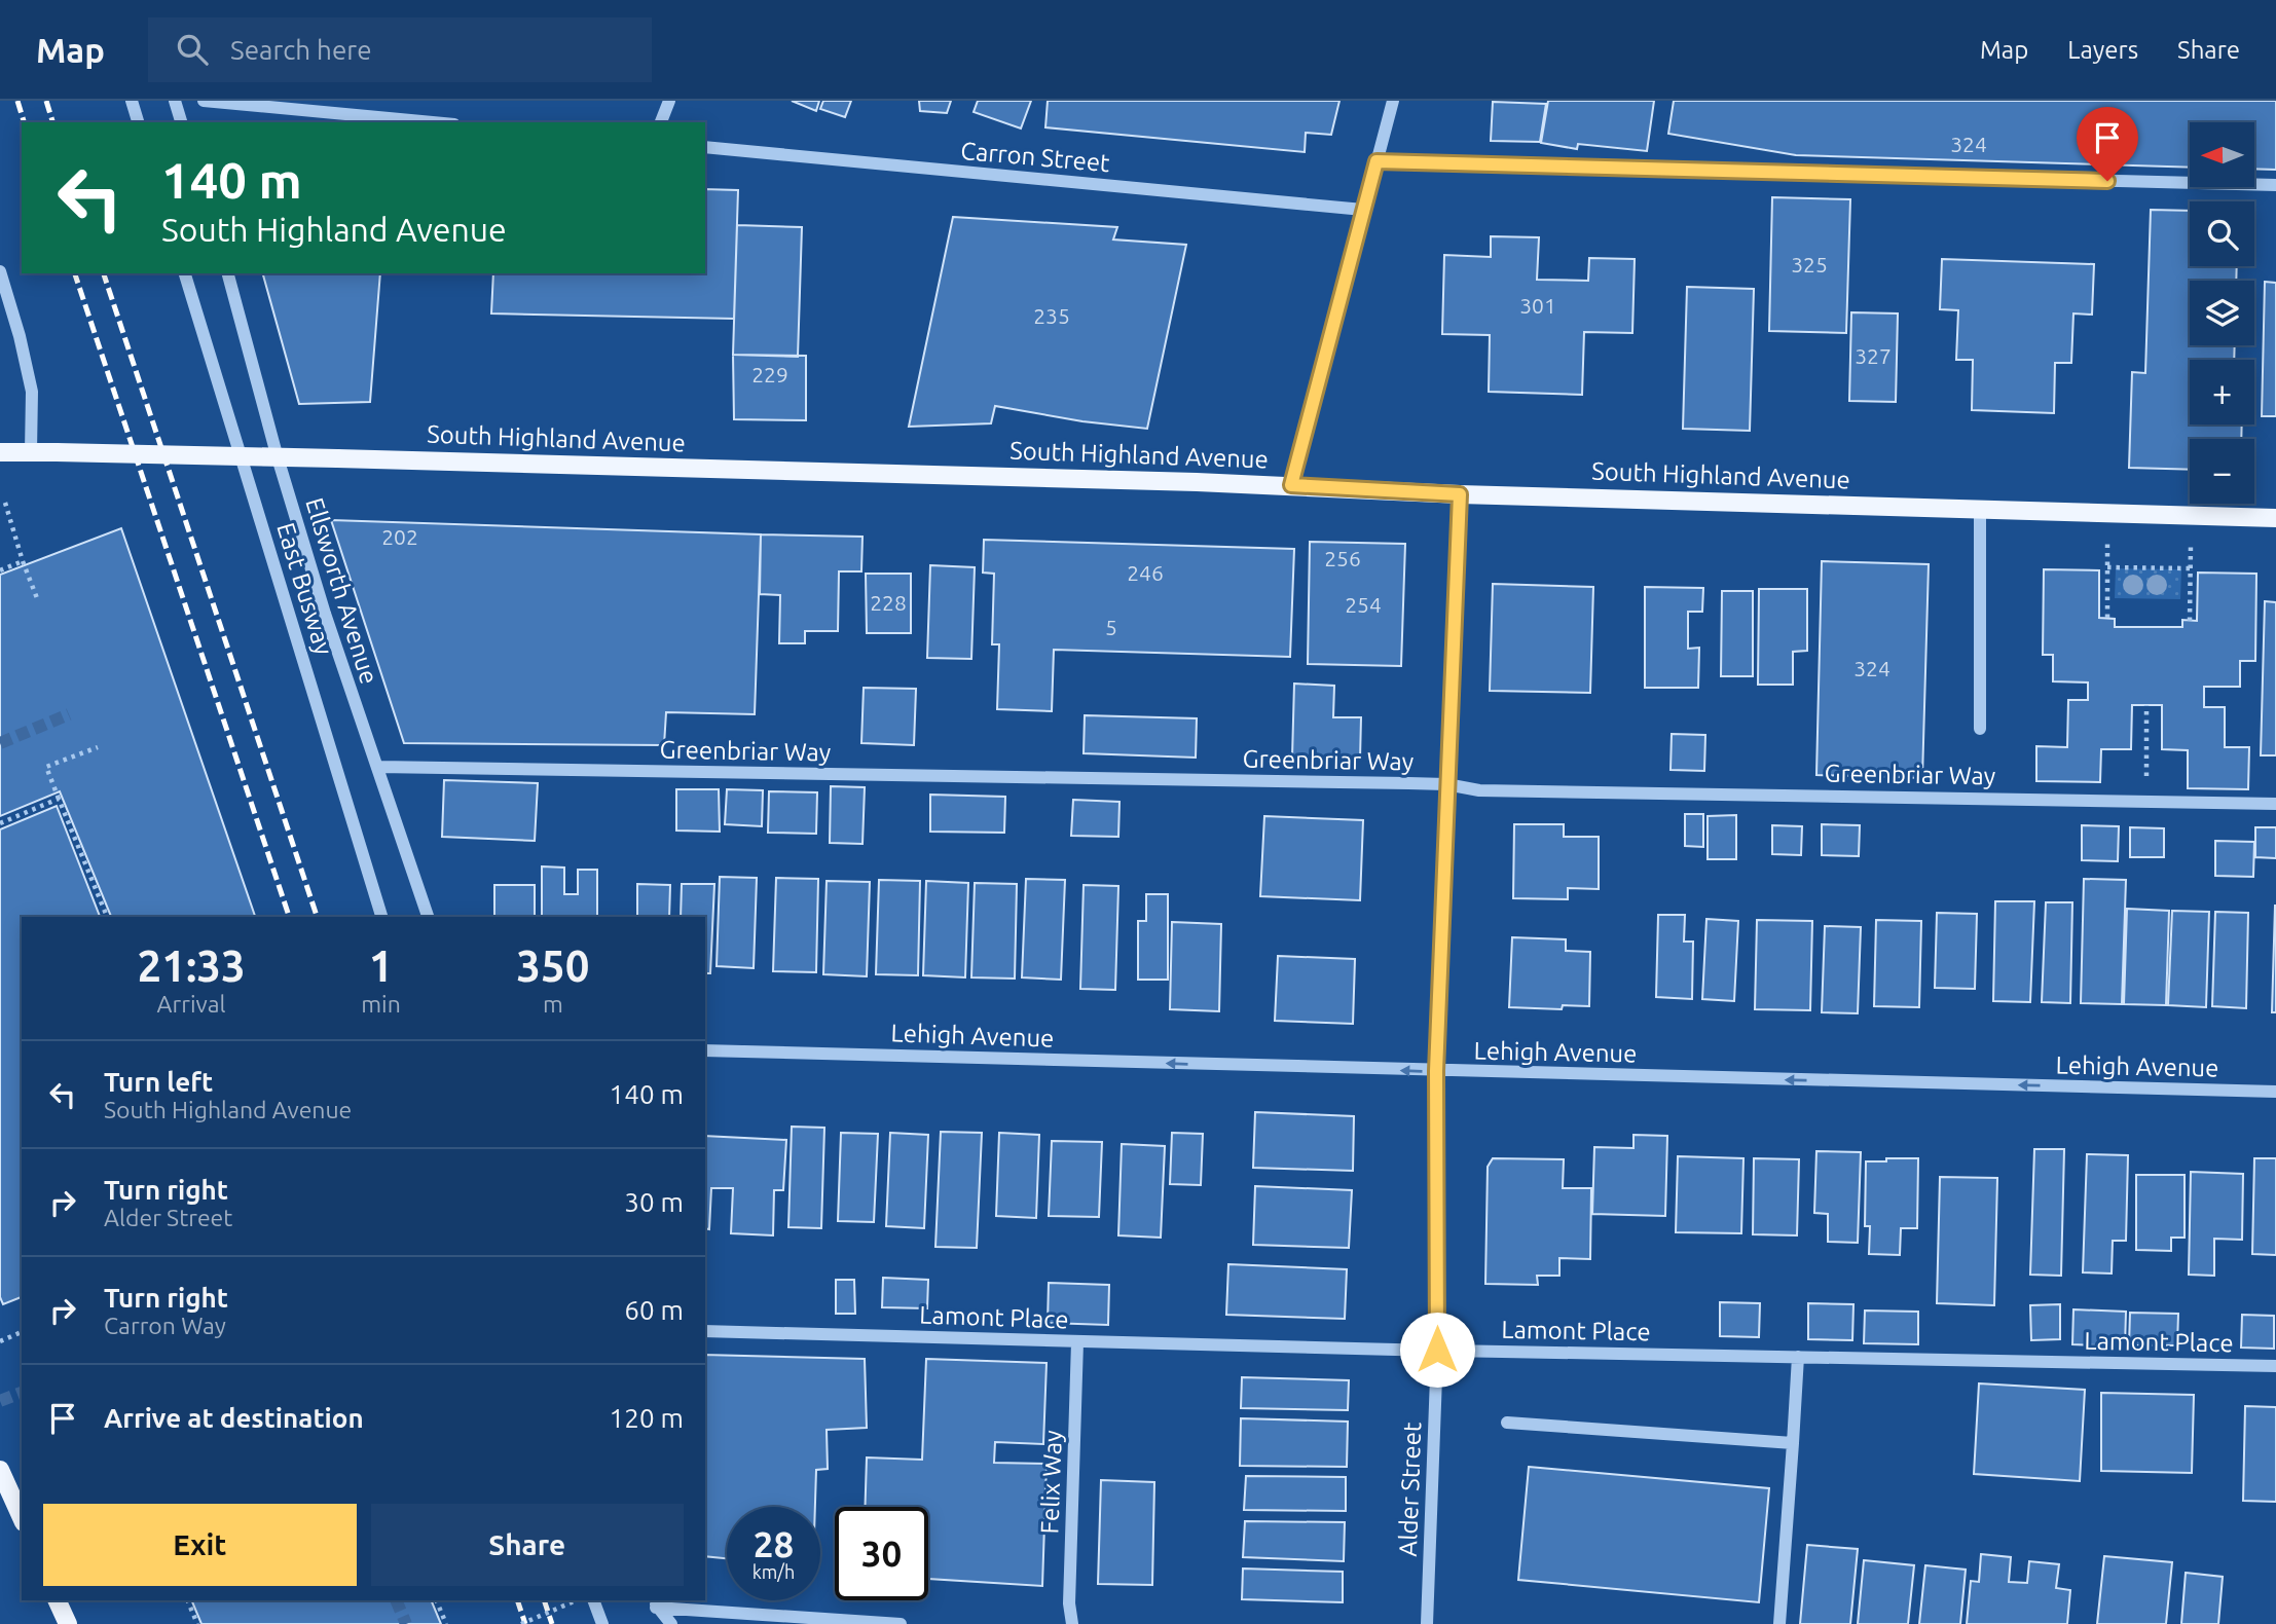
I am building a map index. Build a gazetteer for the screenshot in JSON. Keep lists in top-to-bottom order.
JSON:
{
  "streets": {
    "main road": ["South Highland Avenue"],
    "street": [
      "Carron Street",
      "East Busway",
      "Ellsworth Avenue",
      "Greenbriar Way",
      "Lehigh Avenue",
      "Lamont Place",
      "Felix Way",
      "Alder Street"
    ]
  },
  "crossings": [
    ["South Highland Avenue", "Alder Street"],
    ["Ellsworth Avenue", "Greenbriar Way"],
    ["Greenbriar Way", "Alder Street"],
    ["Lehigh Avenue", "Alder Street"],
    ["Lamont Place", "Felix Way"],
    ["Lamont Place", "Alder Street"]
  ],
  "one_way": ["Lehigh Avenue"],
  "house_numbers": [
    "324",
    "325",
    "301",
    "235",
    "327",
    "229",
    "202",
    "256",
    "246",
    "228",
    "254",
    "5",
    "324"
  ],
  "north": "left",
  "page": {
    "header": "Map",
    "search": "Search here",
    "nav": ["Map", "Layers", "Share"],
    "map_buttons": ["+", "−"],
    "turn": ["140 m", "South Highland Avenue"],
    "eta": [
      "21:33",
      "Arrival",
      "1",
      "min",
      "350",
      "m"
    ],
    "list": [
      {
        "name": "Turn left",
        "note": "South Highland Avenue",
        "value": "140 m"
      },
      {
        "name": "Turn right",
        "note": "Alder Street",
        "value": "30 m"
      },
      {
        "name": "Turn right",
        "note": "Carron Way",
        "value": "60 m"
      },
      {
        "name": "Arrive at destination",
        "value": "120 m"
      }
    ],
    "buttons": ["Exit", "Share"],
    "speed": "28 km/h",
    "limit": "30"
  }
}
